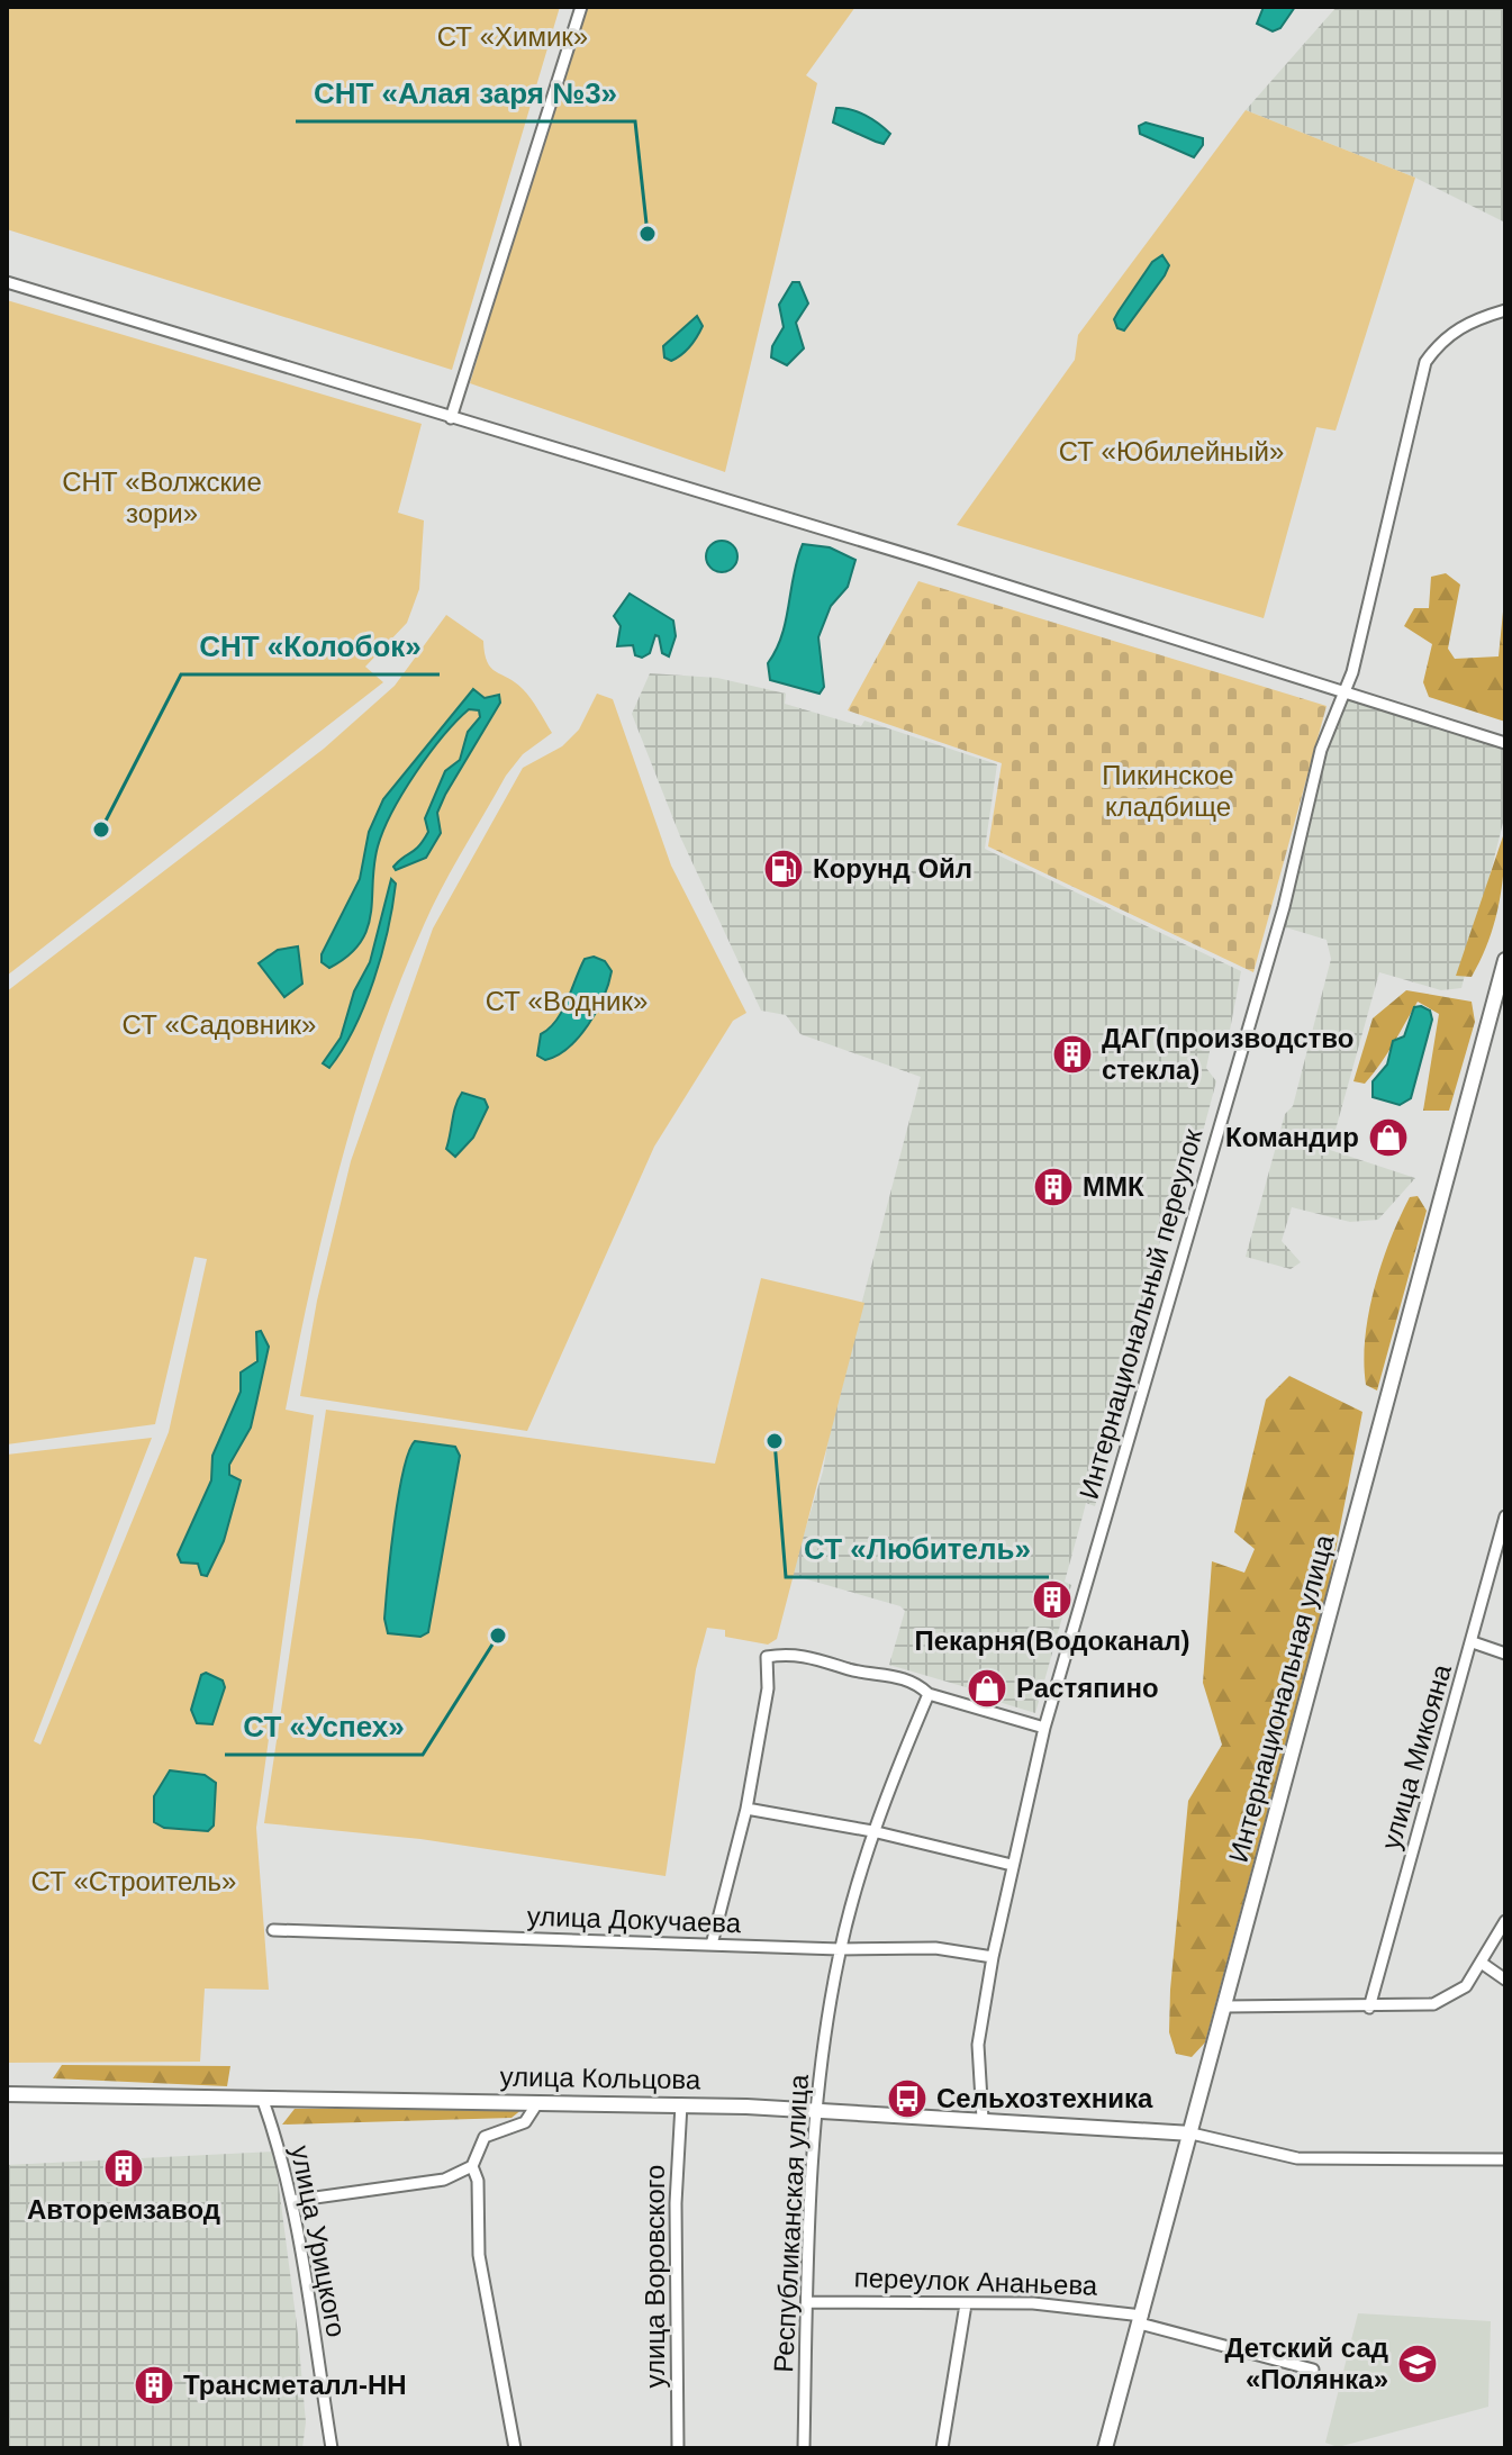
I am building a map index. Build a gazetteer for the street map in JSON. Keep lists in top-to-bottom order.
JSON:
{
  "streets": {
    "main road": ["Интернациональная улица", "улица Кольцова"],
    "street": [
      "Интернациональный переулок",
      "улица Микояна",
      "улица Докучаева",
      "Республиканская улица",
      "улица Урицкого",
      "улица Воровского",
      "переулок Ананьева"
    ]
  },
  "crossings": [
    ["Интернациональный переулок", "улица Докучаева"],
    ["Интернациональный переулок", "улица Кольцова"],
    ["Интернациональная улица", "улица Кольцова"],
    ["Интернациональная улица", "переулок Ананьева"],
    ["улица Докучаева", "Республиканская улица"],
    ["улица Кольцова", "Республиканская улица"],
    ["улица Кольцова", "улица Урицкого"],
    ["улица Кольцова", "улица Воровского"],
    ["Республиканская улица", "переулок Ананьева"]
  ],
  "parks": [
    "СТ «Химик»",
    "СТ «Юбилейный»",
    "СНТ «Волжские зори»",
    "Пикинское кладбище",
    "СТ «Водник»",
    "СТ «Садовник»",
    "СТ «Строитель»"
  ],
  "places": {
    "other": [
      "СНТ «Алая заря №3»",
      "СНТ «Колобок»",
      "СТ «Любитель»",
      "СТ «Успех»"
    ],
    "fuel station": ["Корунд Ойл"],
    "building": [
      "ДАГ(производство стекла)",
      "ММК",
      "Пекарня(Водоканал)",
      "Авторемзавод",
      "Трансметалл-НН"
    ],
    "shop": ["Командир", "Растяпино"],
    "bus stop": ["Сельхозтехника"],
    "school or university": ["Детский сад «Полянка»"]
  }
}
